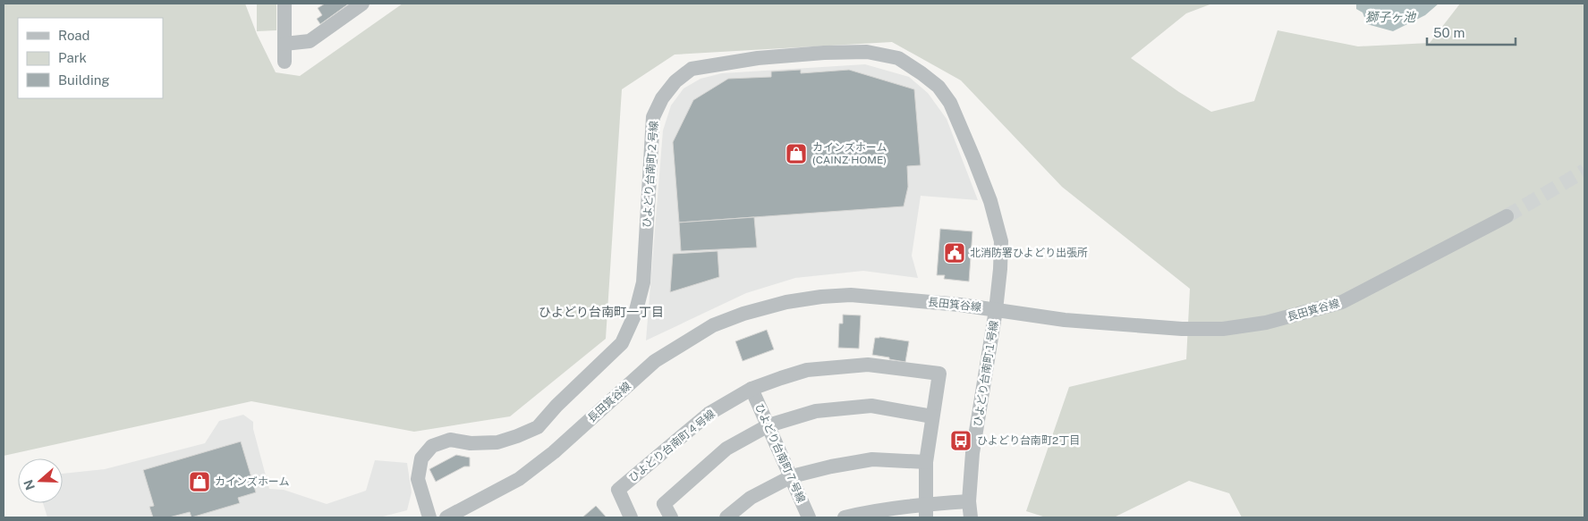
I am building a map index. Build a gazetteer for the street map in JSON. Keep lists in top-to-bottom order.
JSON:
{
  "streets": {
    "street": [
      "ひよどり台南町２号線",
      "長田箕谷線",
      "ひよどり台南町１号線",
      "ひよどり台南町４号線",
      "ひよどり台南町７号線"
    ]
  },
  "crossings": [
    ["ひよどり台南町２号線", "長田箕谷線"],
    ["ひよどり台南町２号線", "ひよどり台南町１号線"],
    ["長田箕谷線", "ひよどり台南町１号線"],
    ["ひよどり台南町４号線", "ひよどり台南町７号線"]
  ],
  "districts": ["ひよどり台南町一丁目"],
  "water": ["獅子ヶ池"],
  "places": {
    "shop": ["カインズホーム (CAINZ HOME)", "カインズホーム"],
    "public building": ["北消防署ひよどり出張所"],
    "bus stop": ["ひよどり台南町2丁目"]
  },
  "legend": ["Road", "Park", "Building"],
  "scale_bar": "50 m",
  "north": "left"
}
